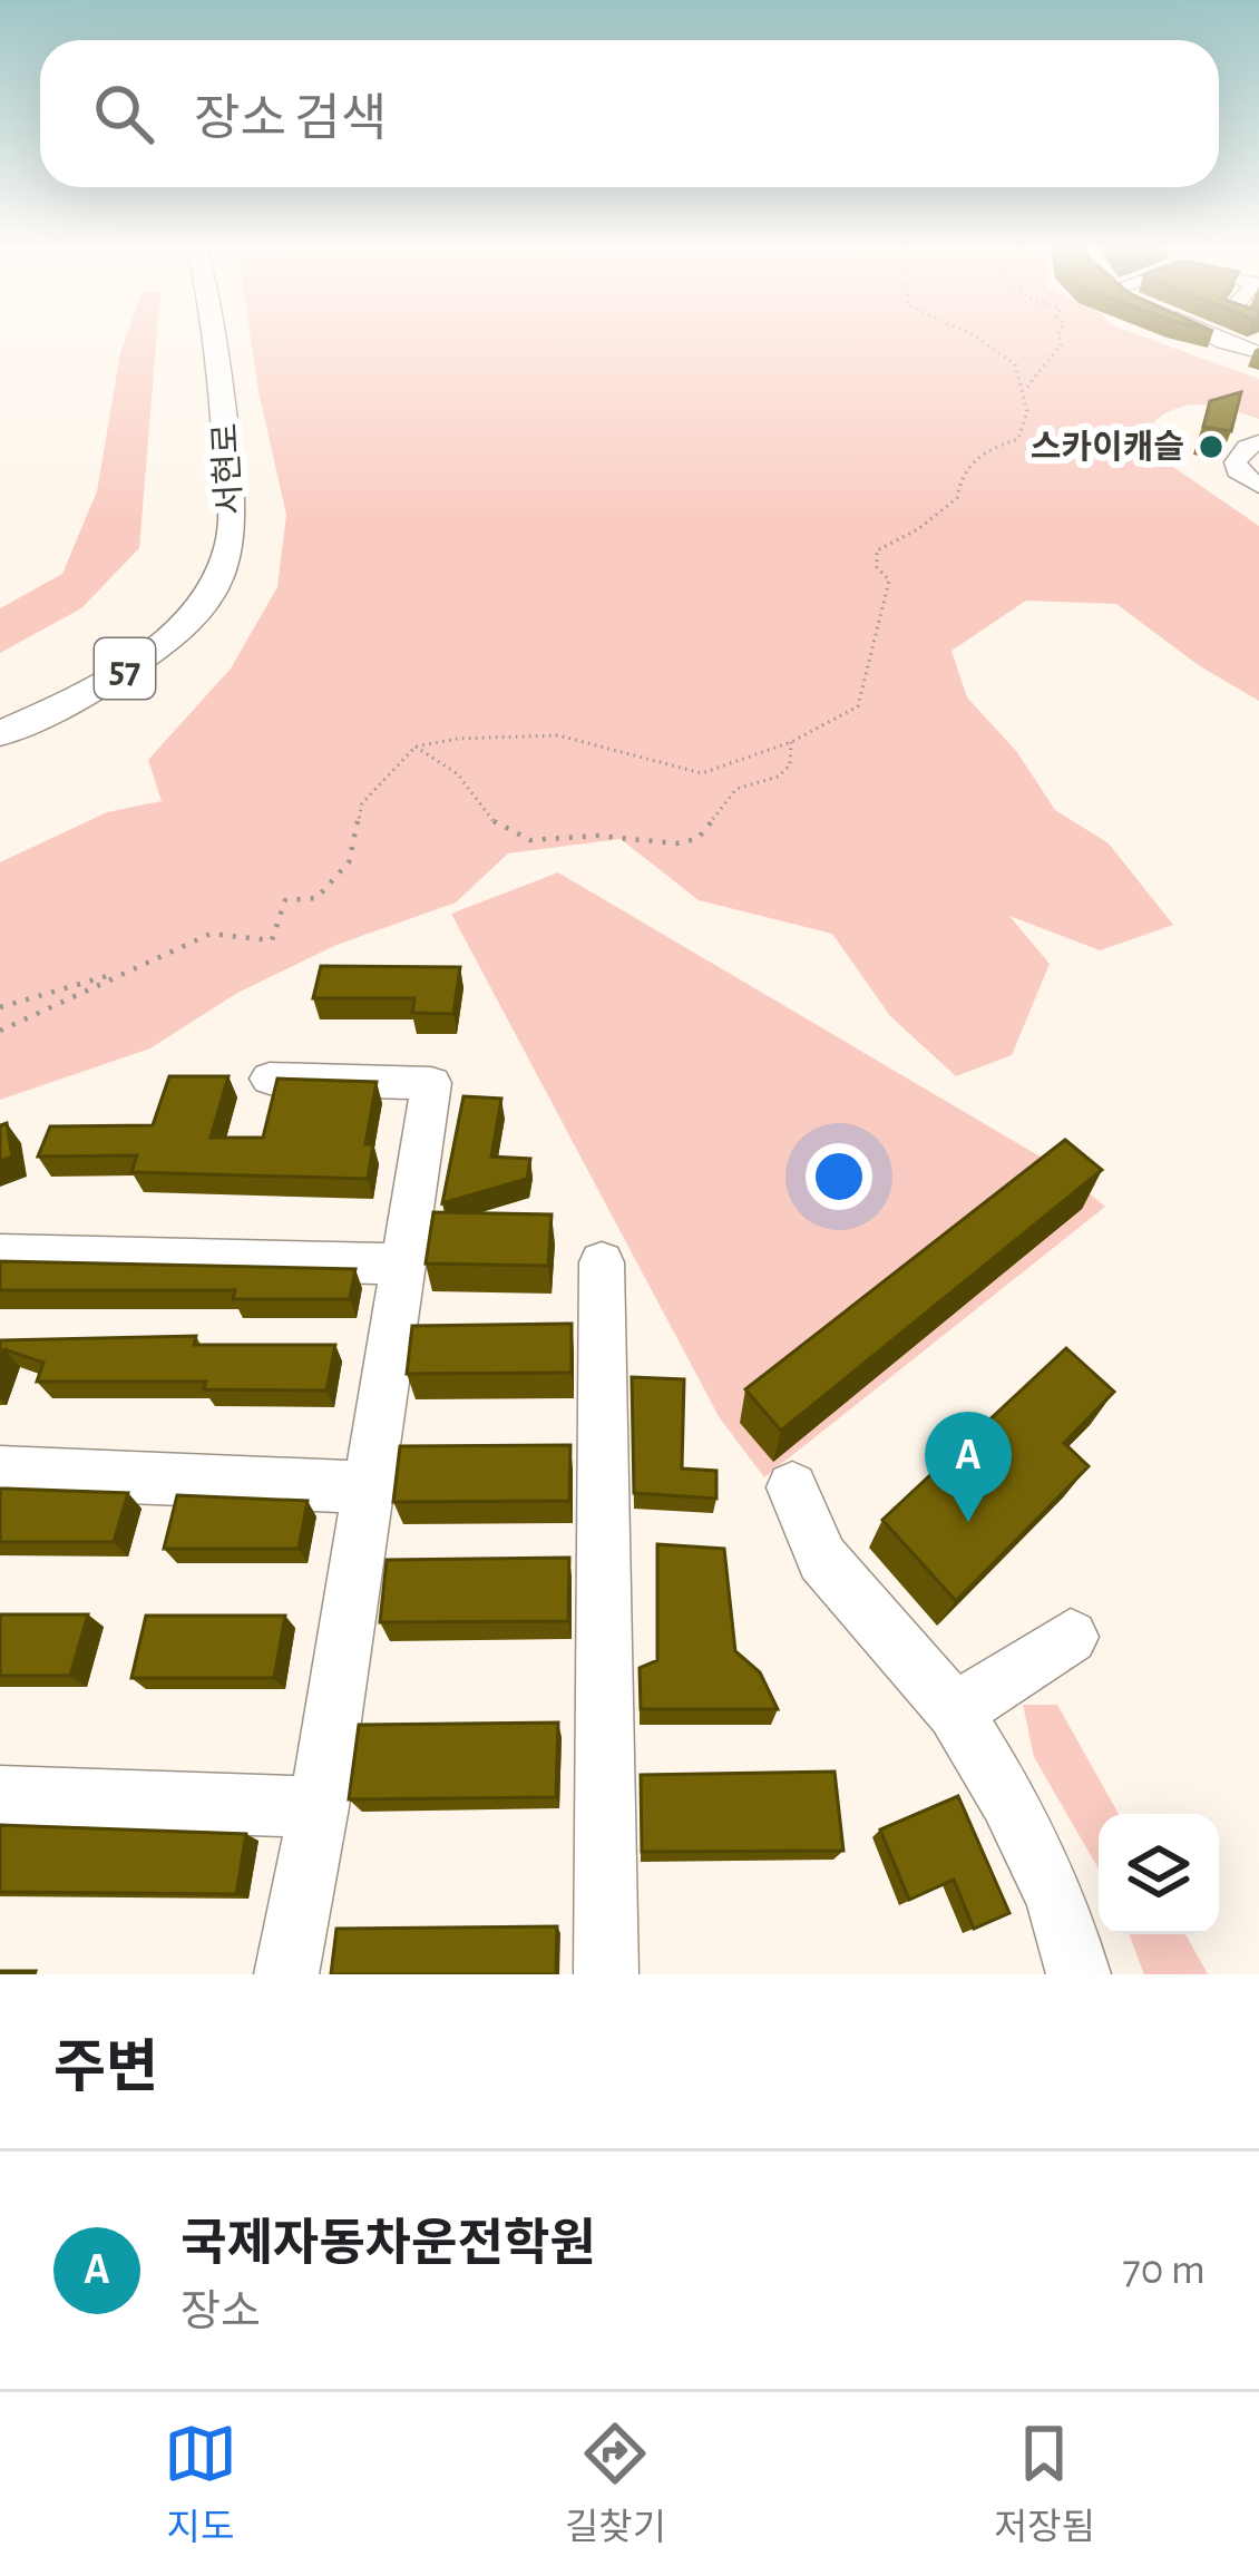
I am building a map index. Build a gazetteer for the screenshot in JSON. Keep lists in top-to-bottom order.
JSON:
{
  "streets": {
    "main road": ["서현로", "57"]
  },
  "places": ["스카이캐슬"],
  "page": {
    "search": "장소 검색",
    "pins": "A",
    "heading": "주변",
    "list": [
      {
        "mark": "A",
        "name": "국제자동차운전학원",
        "note": "장소",
        "value": "70 m"
      }
    ],
    "nav": ["지도", "길찾기", "저장됨"]
  }
}
